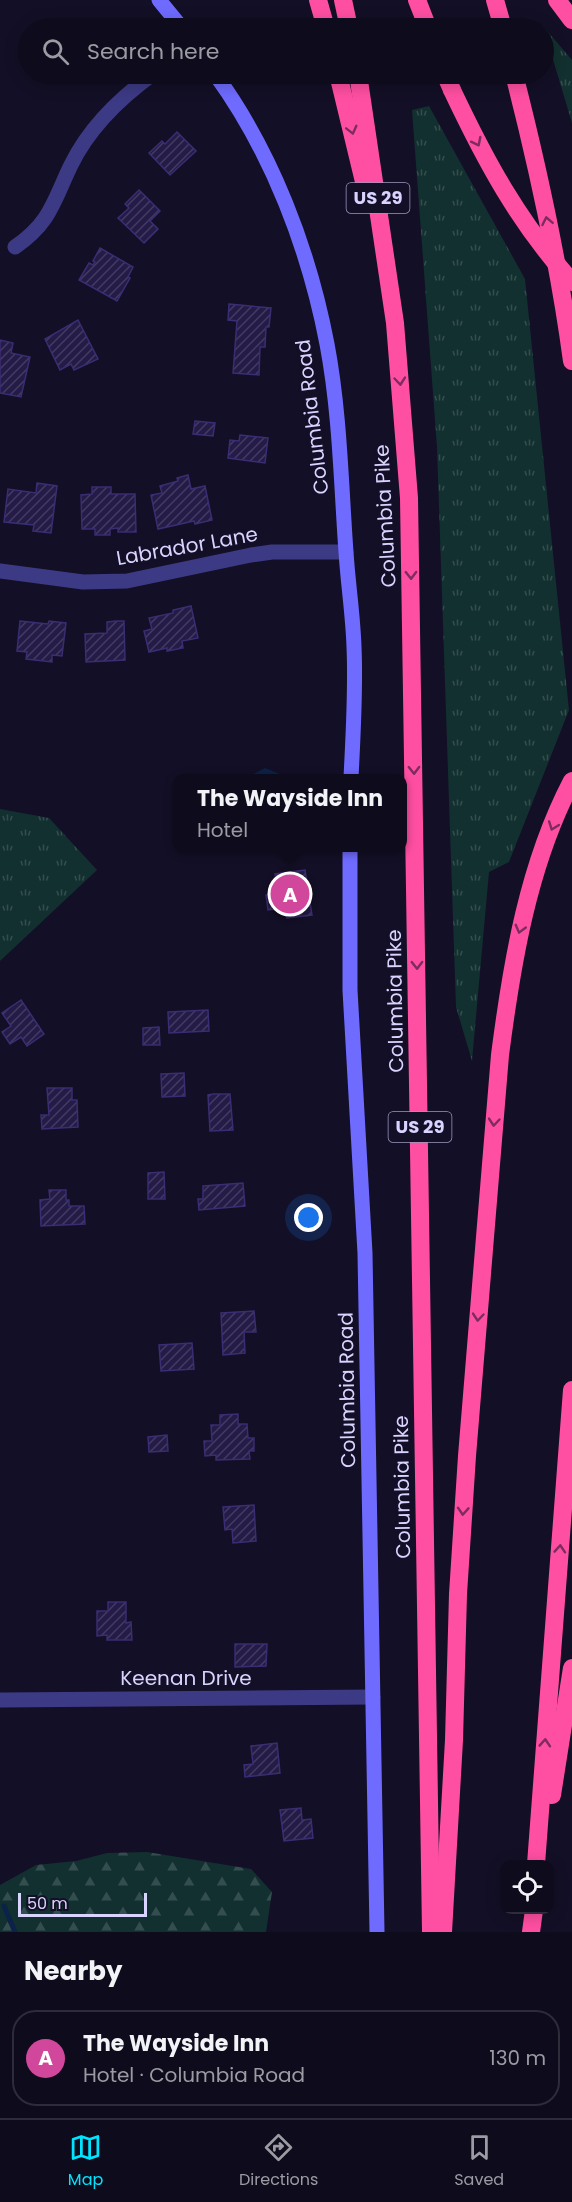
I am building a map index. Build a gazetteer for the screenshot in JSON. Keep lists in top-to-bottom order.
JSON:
{
  "streets": {
    "highway": ["US 29", "Columbia Pike"],
    "street": ["Columbia Road", "Labrador Lane", "Keenan Drive"]
  },
  "crossings": [
    ["Columbia Road", "Labrador Lane"],
    ["Columbia Road", "Keenan Drive"]
  ],
  "scale_bar": "50 m",
  "page": {
    "search": "Search here",
    "popup": ["The Wayside Inn", "Hotel"],
    "pins": "A",
    "scale": "50 m",
    "heading": "Nearby",
    "list": [
      {
        "mark": "A",
        "name": "The Wayside Inn",
        "note": "Hotel · Columbia Road",
        "value": "130 m"
      }
    ],
    "nav": ["Map", "Directions", "Saved"]
  }
}
